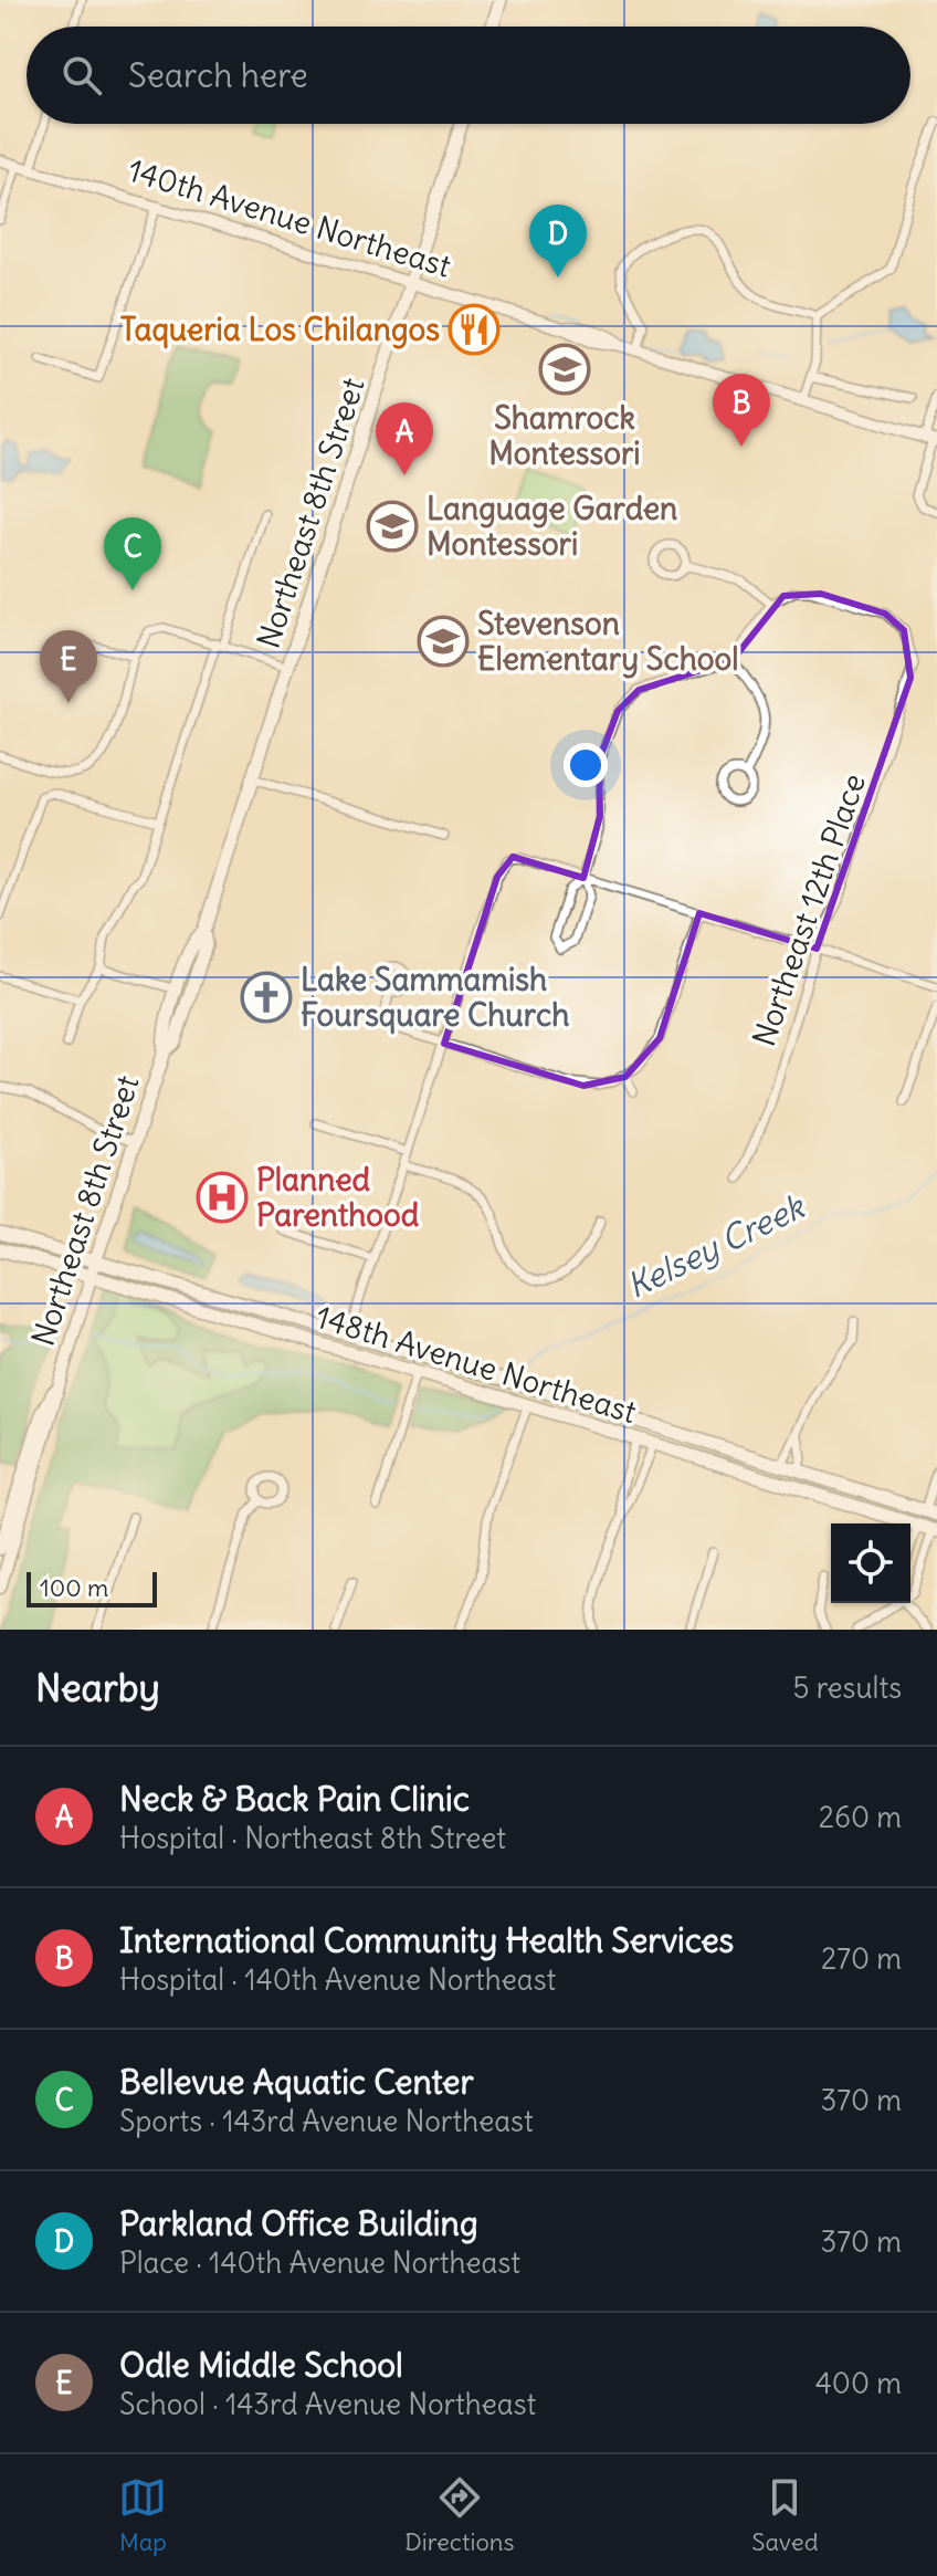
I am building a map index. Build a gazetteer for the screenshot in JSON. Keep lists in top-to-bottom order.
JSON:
{
  "streets": {
    "main road": ["140th Avenue Northeast", "Northeast 8th Street", "148th Avenue Northeast"],
    "street": ["Northeast 12th Place"]
  },
  "crossings": [
    ["140th Avenue Northeast", "Northeast 8th Street"],
    ["Northeast 8th Street", "148th Avenue Northeast"]
  ],
  "water": ["Kelsey Creek"],
  "places": {
    "restaurant": ["Taqueria Los Chilangos"],
    "school or university": ["Shamrock Montessori", "Language Garden Montessori", "Stevenson Elementary School"],
    "church": ["Lake Sammamish Foursquare Church"],
    "hospital": ["Planned Parenthood"]
  },
  "scale_bar": "100 m",
  "page": {
    "search": "Search here",
    "pins": [
      "D",
      "B",
      "A",
      "C",
      "E"
    ],
    "scale": "100 m",
    "heading": ["Nearby", "5 results"],
    "list": [
      {
        "mark": "A",
        "name": "Neck & Back Pain Clinic",
        "note": "Hospital · Northeast 8th Street",
        "value": "260 m"
      },
      {
        "mark": "B",
        "name": "International Community Health Services",
        "note": "Hospital · 140th Avenue Northeast",
        "value": "270 m"
      },
      {
        "mark": "C",
        "name": "Bellevue Aquatic Center",
        "note": "Sports · 143rd Avenue Northeast",
        "value": "370 m"
      },
      {
        "mark": "D",
        "name": "Parkland Office Building",
        "note": "Place · 140th Avenue Northeast",
        "value": "370 m"
      },
      {
        "mark": "E",
        "name": "Odle Middle School",
        "note": "School · 143rd Avenue Northeast",
        "value": "400 m"
      }
    ],
    "nav": ["Map", "Directions", "Saved"]
  }
}
